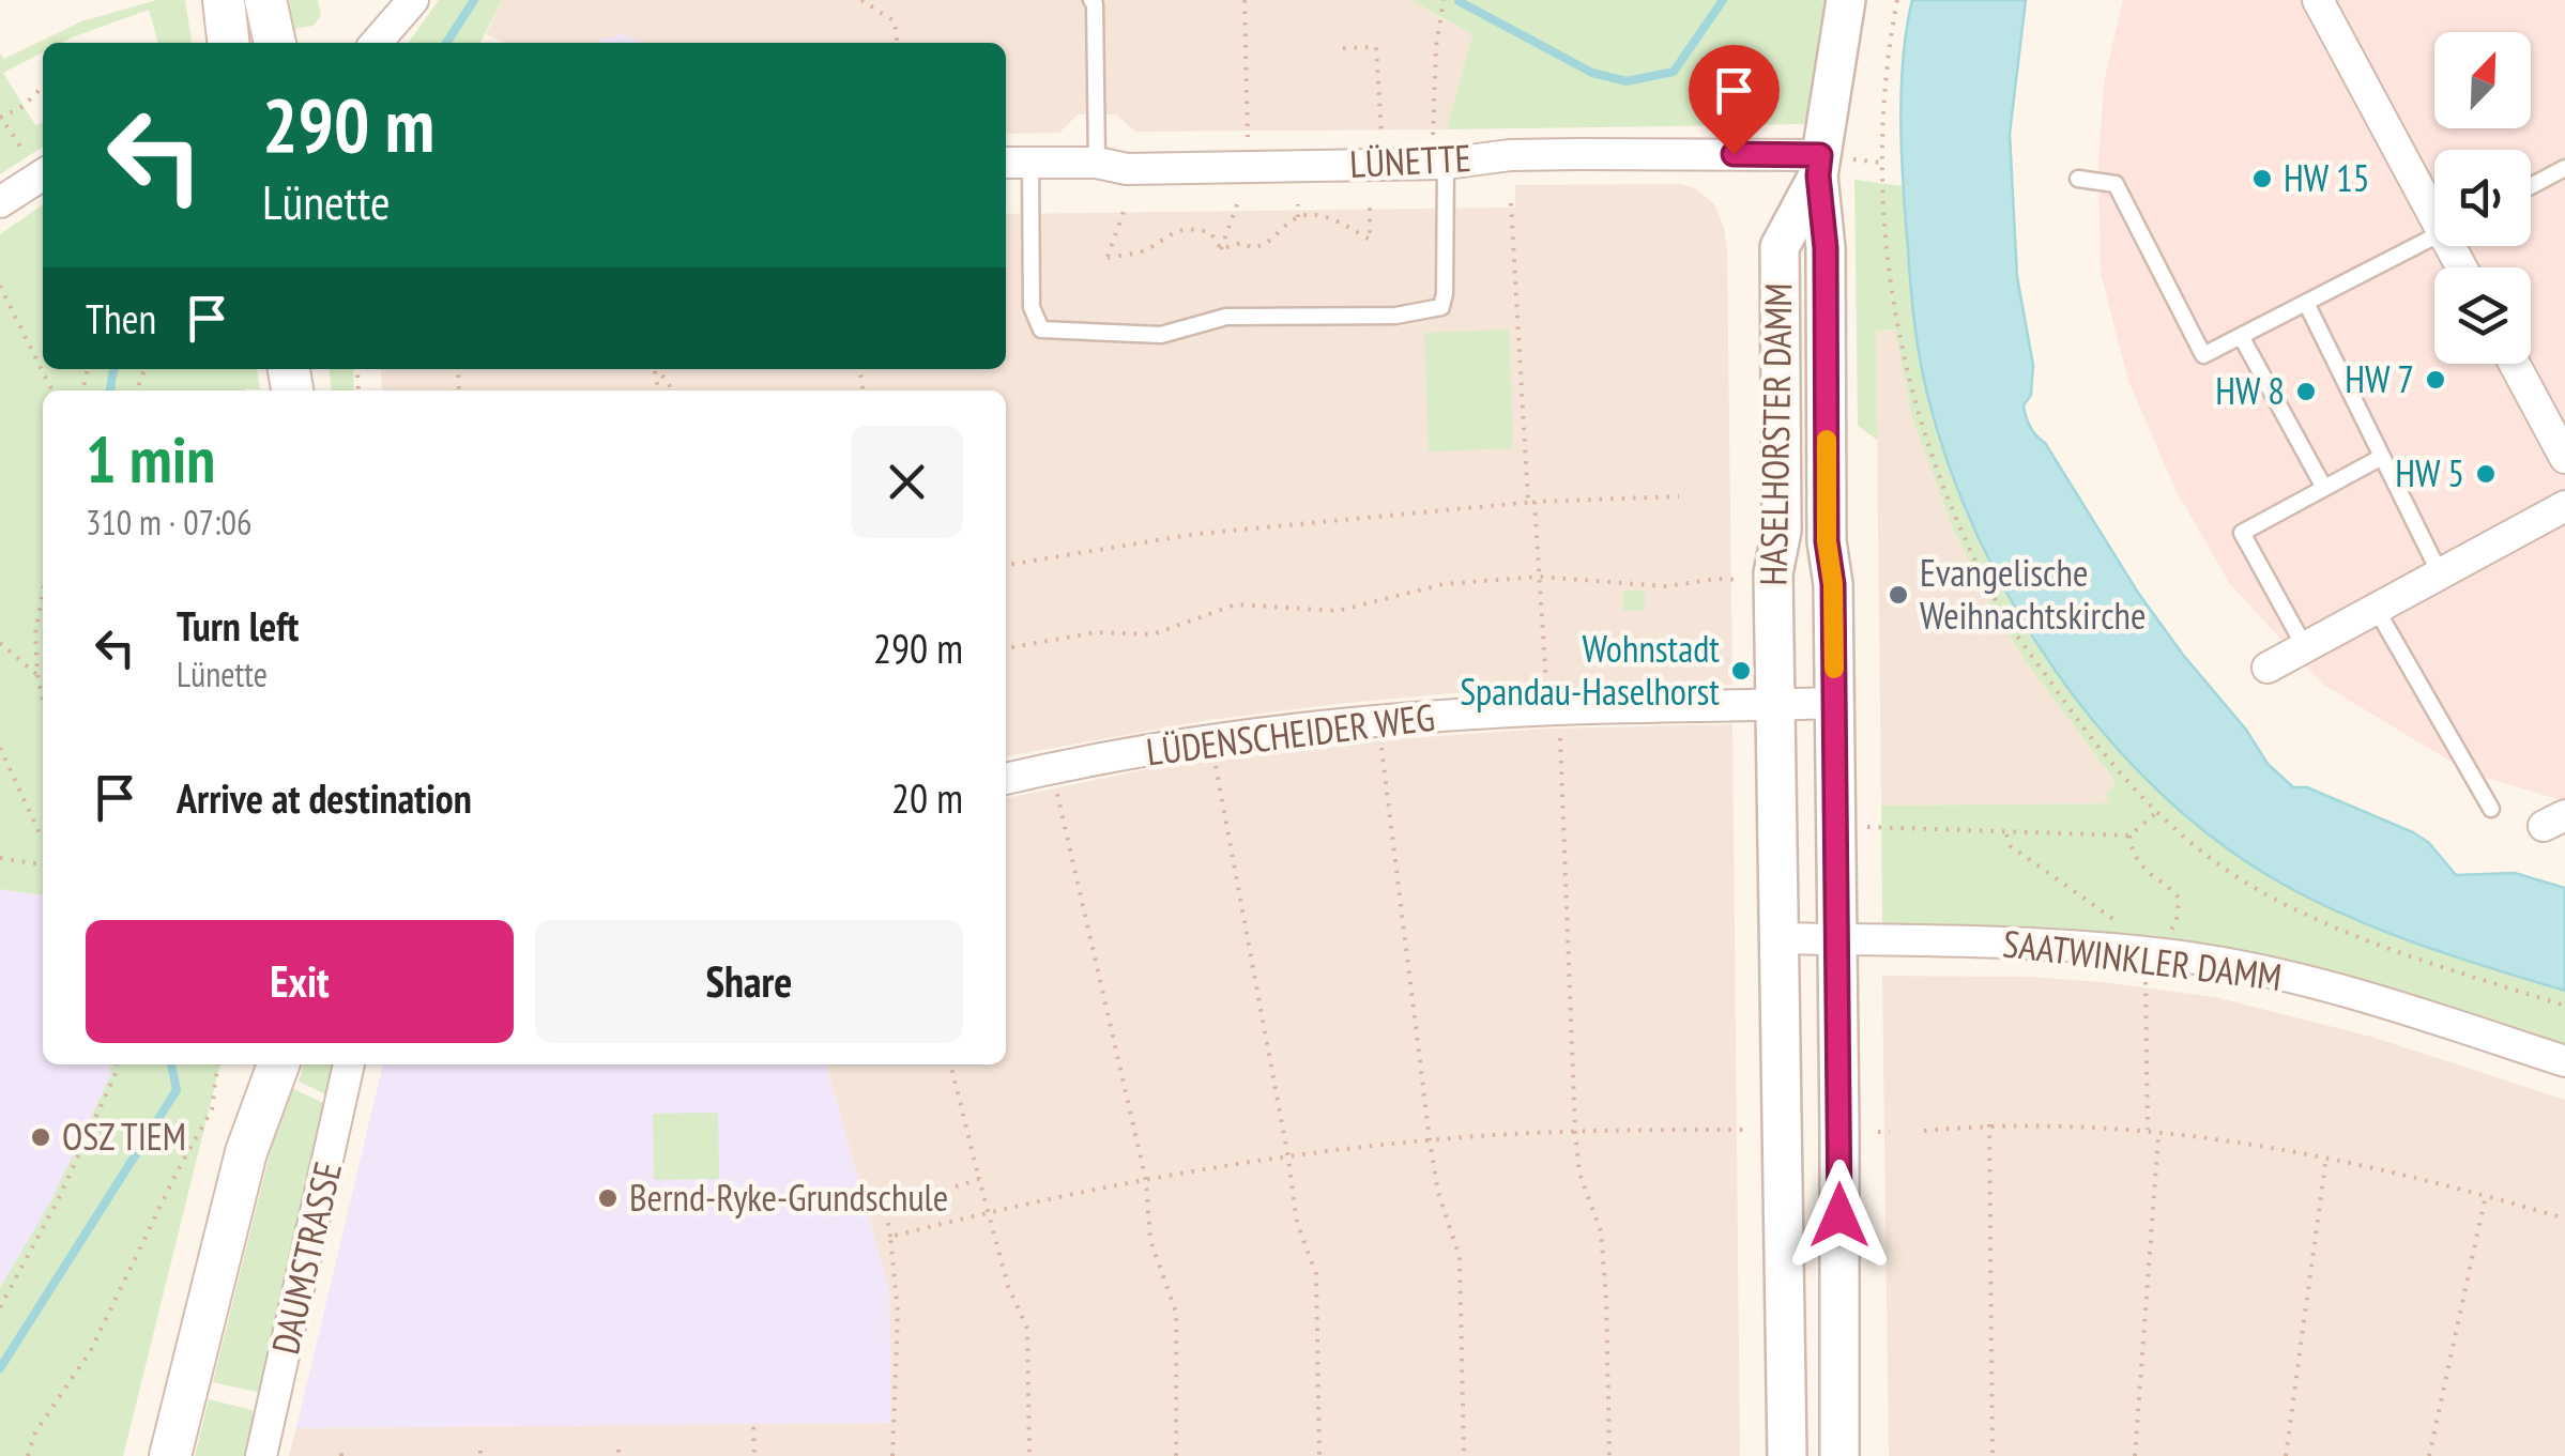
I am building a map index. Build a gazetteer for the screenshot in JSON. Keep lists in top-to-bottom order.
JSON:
{
  "streets": {
    "street": [
      "LÜNETTE",
      "HASELHORSTER DAMM",
      "LÜDENSCHEIDER WEG",
      "SAATWINKLER DAMM",
      "DAUMSTRASSE"
    ]
  },
  "crossings": [
    ["LÜNETTE", "HASELHORSTER DAMM"],
    ["HASELHORSTER DAMM", "LÜDENSCHEIDER WEG"],
    ["HASELHORSTER DAMM", "SAATWINKLER DAMM"]
  ],
  "places": [
    "HW 15",
    "HW 7",
    "HW 8",
    "HW 5",
    "Evangelische Weihnachtskirche",
    "Wohnstadt Spandau-Haselhorst",
    "OSZ TIEM",
    "Bernd-Ryke-Grundschule"
  ],
  "north": "top right",
  "page": {
    "turn": ["290 m", "Lünette"],
    "then": "Then",
    "heading": ["1 min", "310 m · 07:06"],
    "list": [
      {
        "name": "Turn left",
        "note": "Lünette",
        "value": "290 m"
      },
      {
        "name": "Arrive at destination",
        "value": "20 m"
      }
    ],
    "buttons": ["Exit", "Share"]
  }
}
